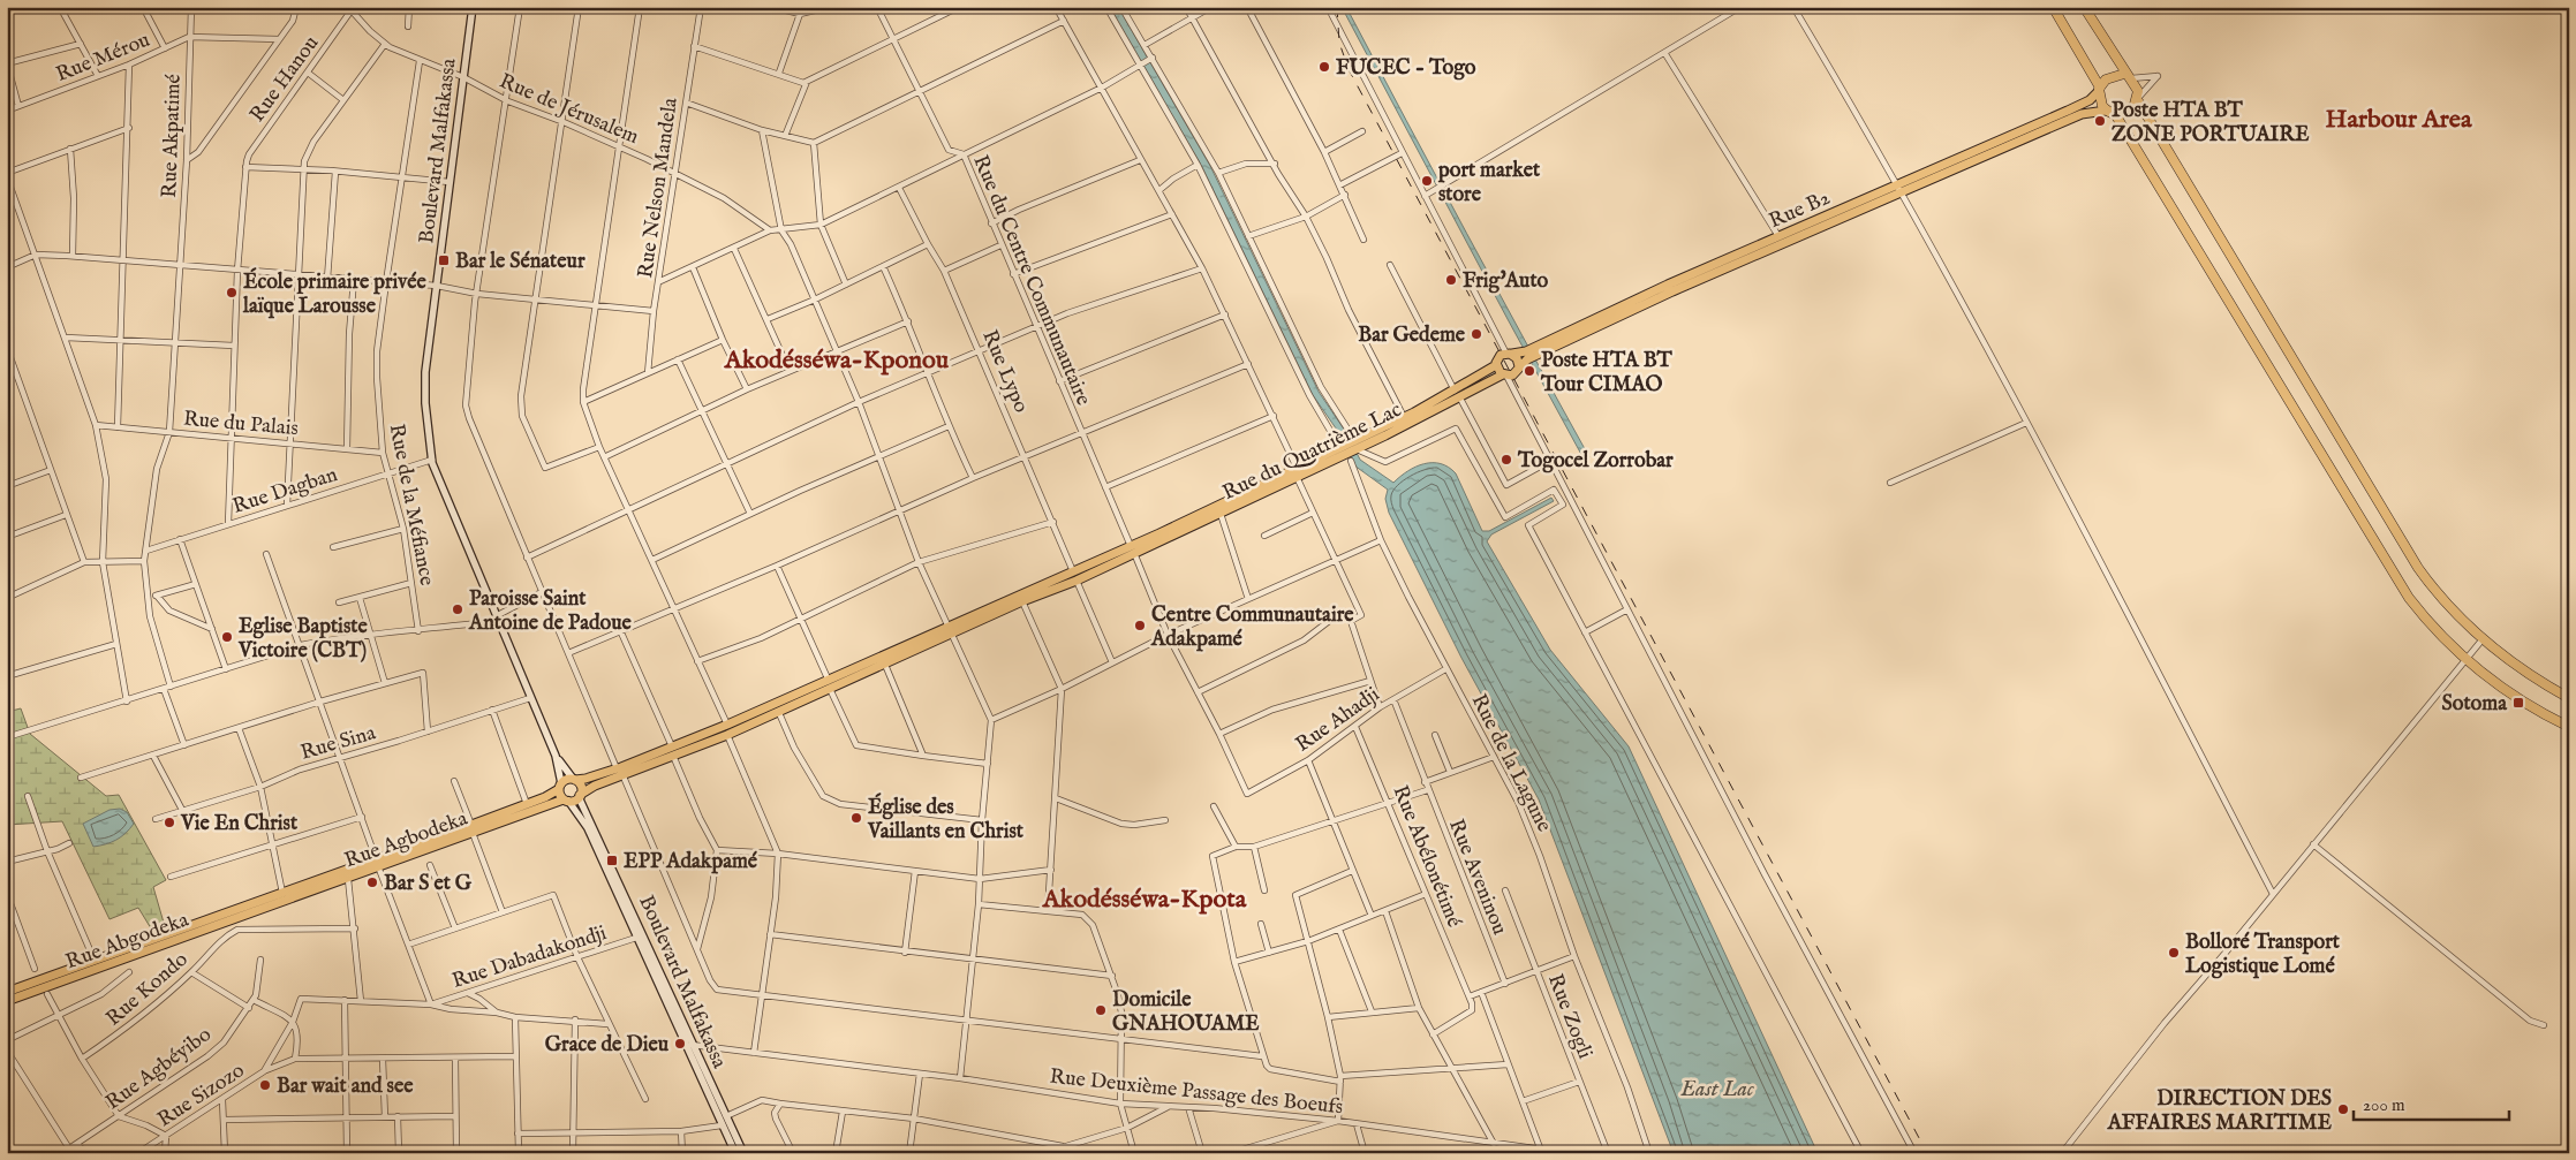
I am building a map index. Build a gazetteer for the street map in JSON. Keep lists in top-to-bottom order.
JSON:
{
  "streets": {
    "main road": [
      "Rue B2",
      "Rue du Quatrième Lac",
      "Rue Agbodeka",
      "Rue Abgodeka"
    ],
    "street": [
      "Rue Mérou",
      "Rue Hanou",
      "Rue de Jérusalem",
      "Rue Akpatimé",
      "Boulevard Malfakassa",
      "Rue Nelson Mandela",
      "Rue du Centre Communautaire",
      "Rue Lypo",
      "Rue du Palais",
      "Rue Dagban",
      "Rue de la Méfiance",
      "Rue Ahadji",
      "Rue Sina",
      "Rue de la Lagune",
      "Rue Abélonétimé",
      "Rue Aveninou",
      "Rue Dabadakondji",
      "Rue Kondo",
      "Rue Zogli",
      "Rue Agbéyibo",
      "Rue Deuxième Passage des Boeufs",
      "Rue Sizozo"
    ]
  },
  "crossings": [
    ["Rue Mérou", "Rue Akpatimé"],
    ["Rue Hanou", "Rue de Jérusalem"],
    ["Rue de Jérusalem", "Boulevard Malfakassa"],
    ["Rue de Jérusalem", "Rue Nelson Mandela"],
    ["Rue de Jérusalem", "Rue de la Méfiance"],
    ["Rue Akpatimé", "Rue du Palais"],
    ["Rue Akpatimé", "Rue Dagban"],
    ["Boulevard Malfakassa", "Rue Dagban"],
    ["Boulevard Malfakassa", "Rue Sina"],
    ["Boulevard Malfakassa", "Rue Deuxième Passage des Boeufs"],
    ["Rue B2", "Rue du Quatrième Lac"],
    ["Rue du Centre Communautaire", "Rue du Quatrième Lac"],
    ["Rue du Centre Communautaire", "Rue Ahadji"],
    ["Rue du Palais", "Rue de la Méfiance"],
    ["Rue Dagban", "Rue de la Méfiance"],
    ["Rue Ahadji", "Rue de la Lagune"],
    ["Rue Ahadji", "Rue Abélonétimé"],
    ["Rue Ahadji", "Rue Aveninou"],
    ["Rue Agbodeka", "Rue Abgodeka"]
  ],
  "districts": ["Harbour Area", "Akodésséwa-Kponou", "Akodésséwa-Kpota"],
  "water": ["East Lac"],
  "places": {
    "other": [
      "FUCEC - Togo",
      "Poste HTA BT ZONE PORTUAIRE",
      "port market store",
      "Frig'Auto",
      "École primaire privée laïque Larousse",
      "Bar Gedeme",
      "Poste HTA BT Tour CIMAO",
      "Togocel Zorrobar",
      "Paroisse Saint Antoine de Padoue",
      "Centre Communautaire Adakpamé",
      "Eglise Baptiste Victoire (CBT)",
      "Église des Vaillants en Christ",
      "Vie En Christ",
      "Bar S et G",
      "Bolloré Transport Logistique Lomé",
      "Domicile GNAHOUAME",
      "Grace de Dieu",
      "Bar wait and see",
      "DIRECTION DES AFFAIRES MARITIME"
    ],
    "transit": ["Bar le Sénateur", "Sotoma", "EPP Adakpamé"]
  },
  "scale_bar": "200 m"
}
